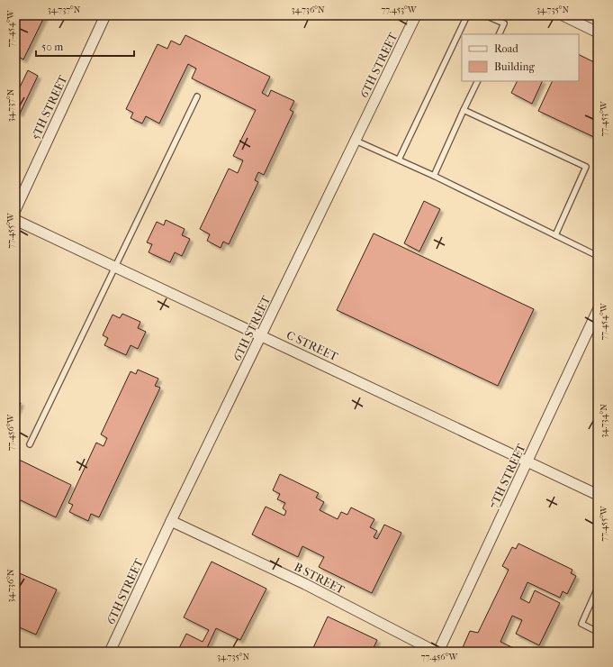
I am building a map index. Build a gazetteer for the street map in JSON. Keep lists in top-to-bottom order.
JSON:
{
  "streets": {
    "street": [
      "6TH STREET",
      "5TH STREET",
      "C STREET",
      "7TH STREET",
      "B STREET"
    ]
  },
  "crossings": [
    ["6TH STREET", "C STREET"],
    ["6TH STREET", "B STREET"],
    ["C STREET", "7TH STREET"]
  ],
  "legend": ["Road", "Building"],
  "scale_bar": "50 m",
  "coordinates": [
    "34.737°N",
    "34.736°N",
    "77.453°W",
    "34.735°N",
    "77.454°W",
    "77.455°W",
    "34.734°N",
    "77.456°W"
  ]
}
